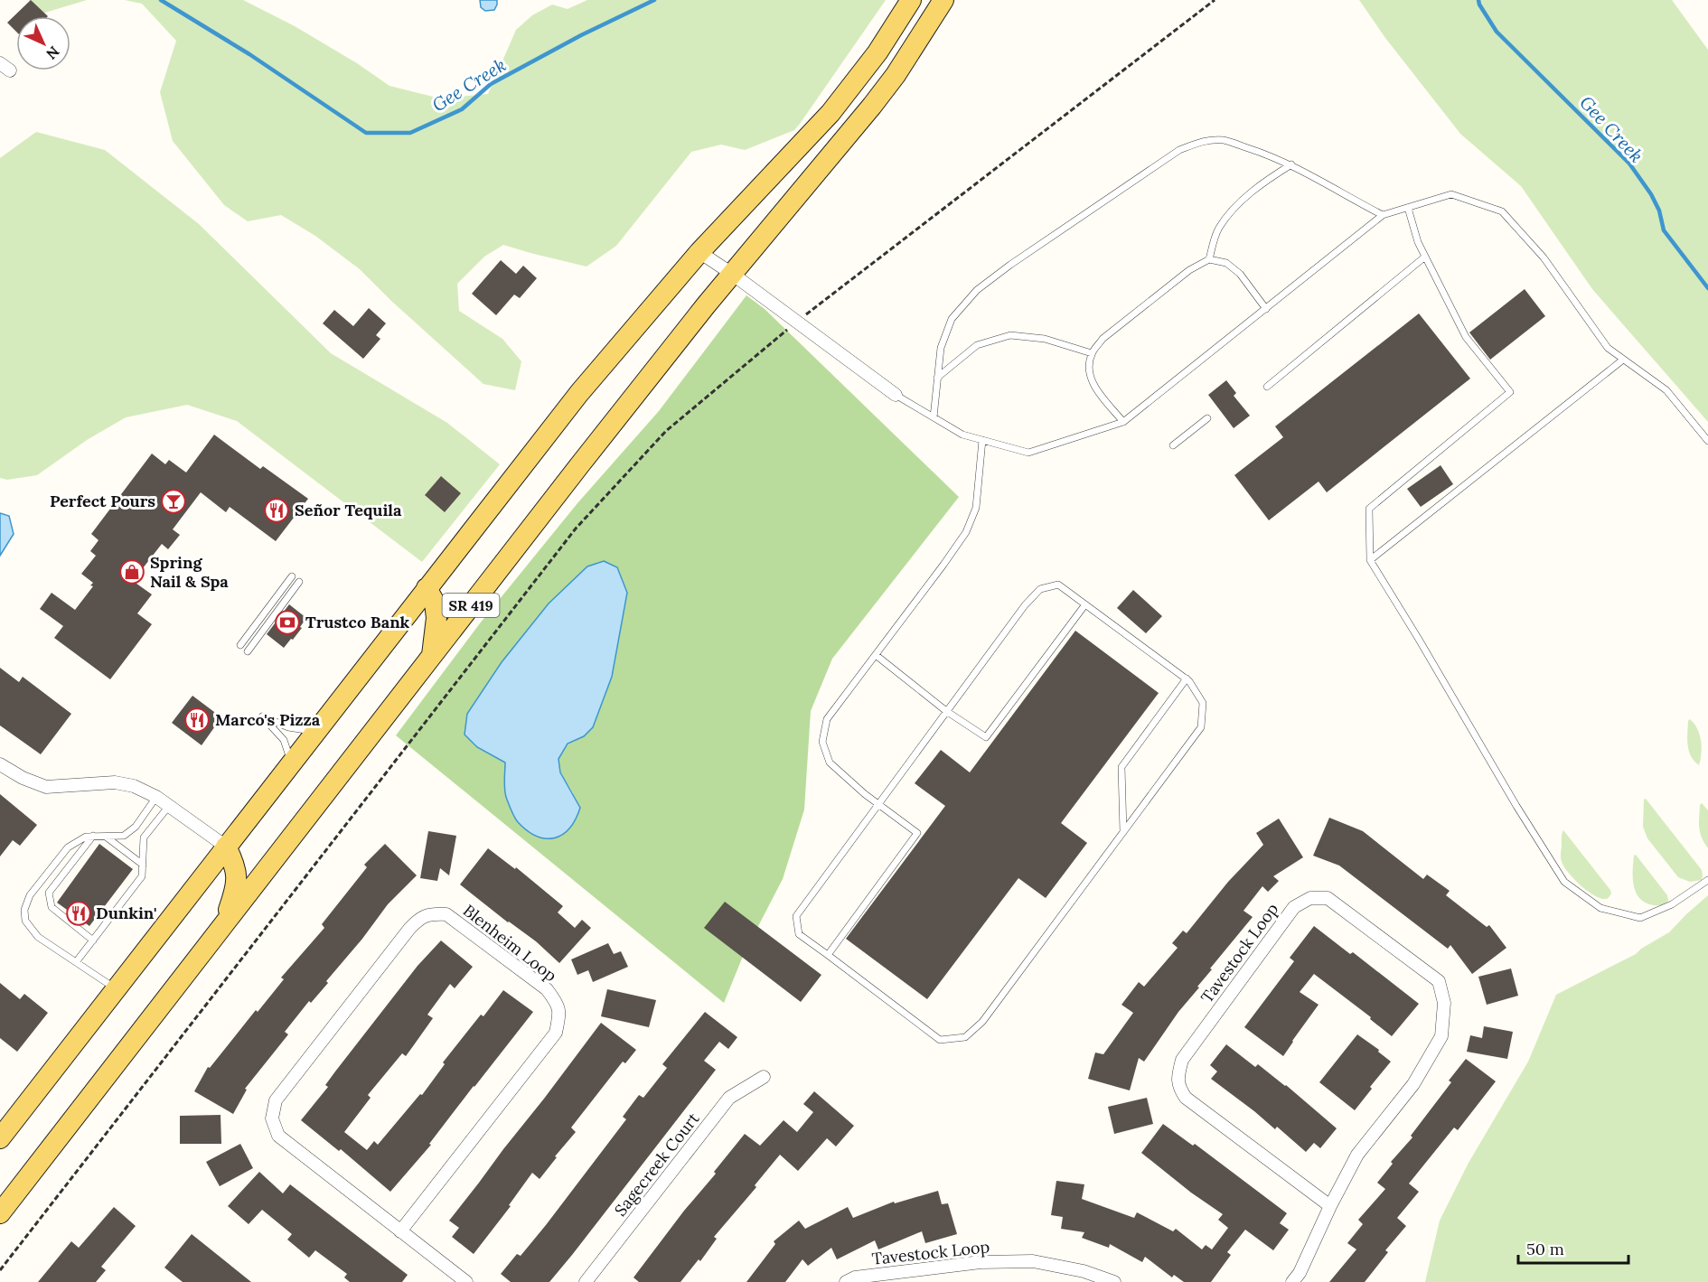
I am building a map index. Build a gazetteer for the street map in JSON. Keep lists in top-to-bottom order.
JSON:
{
  "streets": {
    "main road": ["SR 419"],
    "street": ["Blenheim Loop", "Tavestock Loop", "Sagecreek Court"]
  },
  "water": ["Gee Creek"],
  "places": {
    "bar": ["Perfect Pours"],
    "restaurant": ["Señor Tequila", "Marco's Pizza", "Dunkin'"],
    "shop": ["Spring Nail & Spa"],
    "bank": ["Trustco Bank"]
  },
  "scale_bar": "50 m",
  "north": "bottom right"
}
